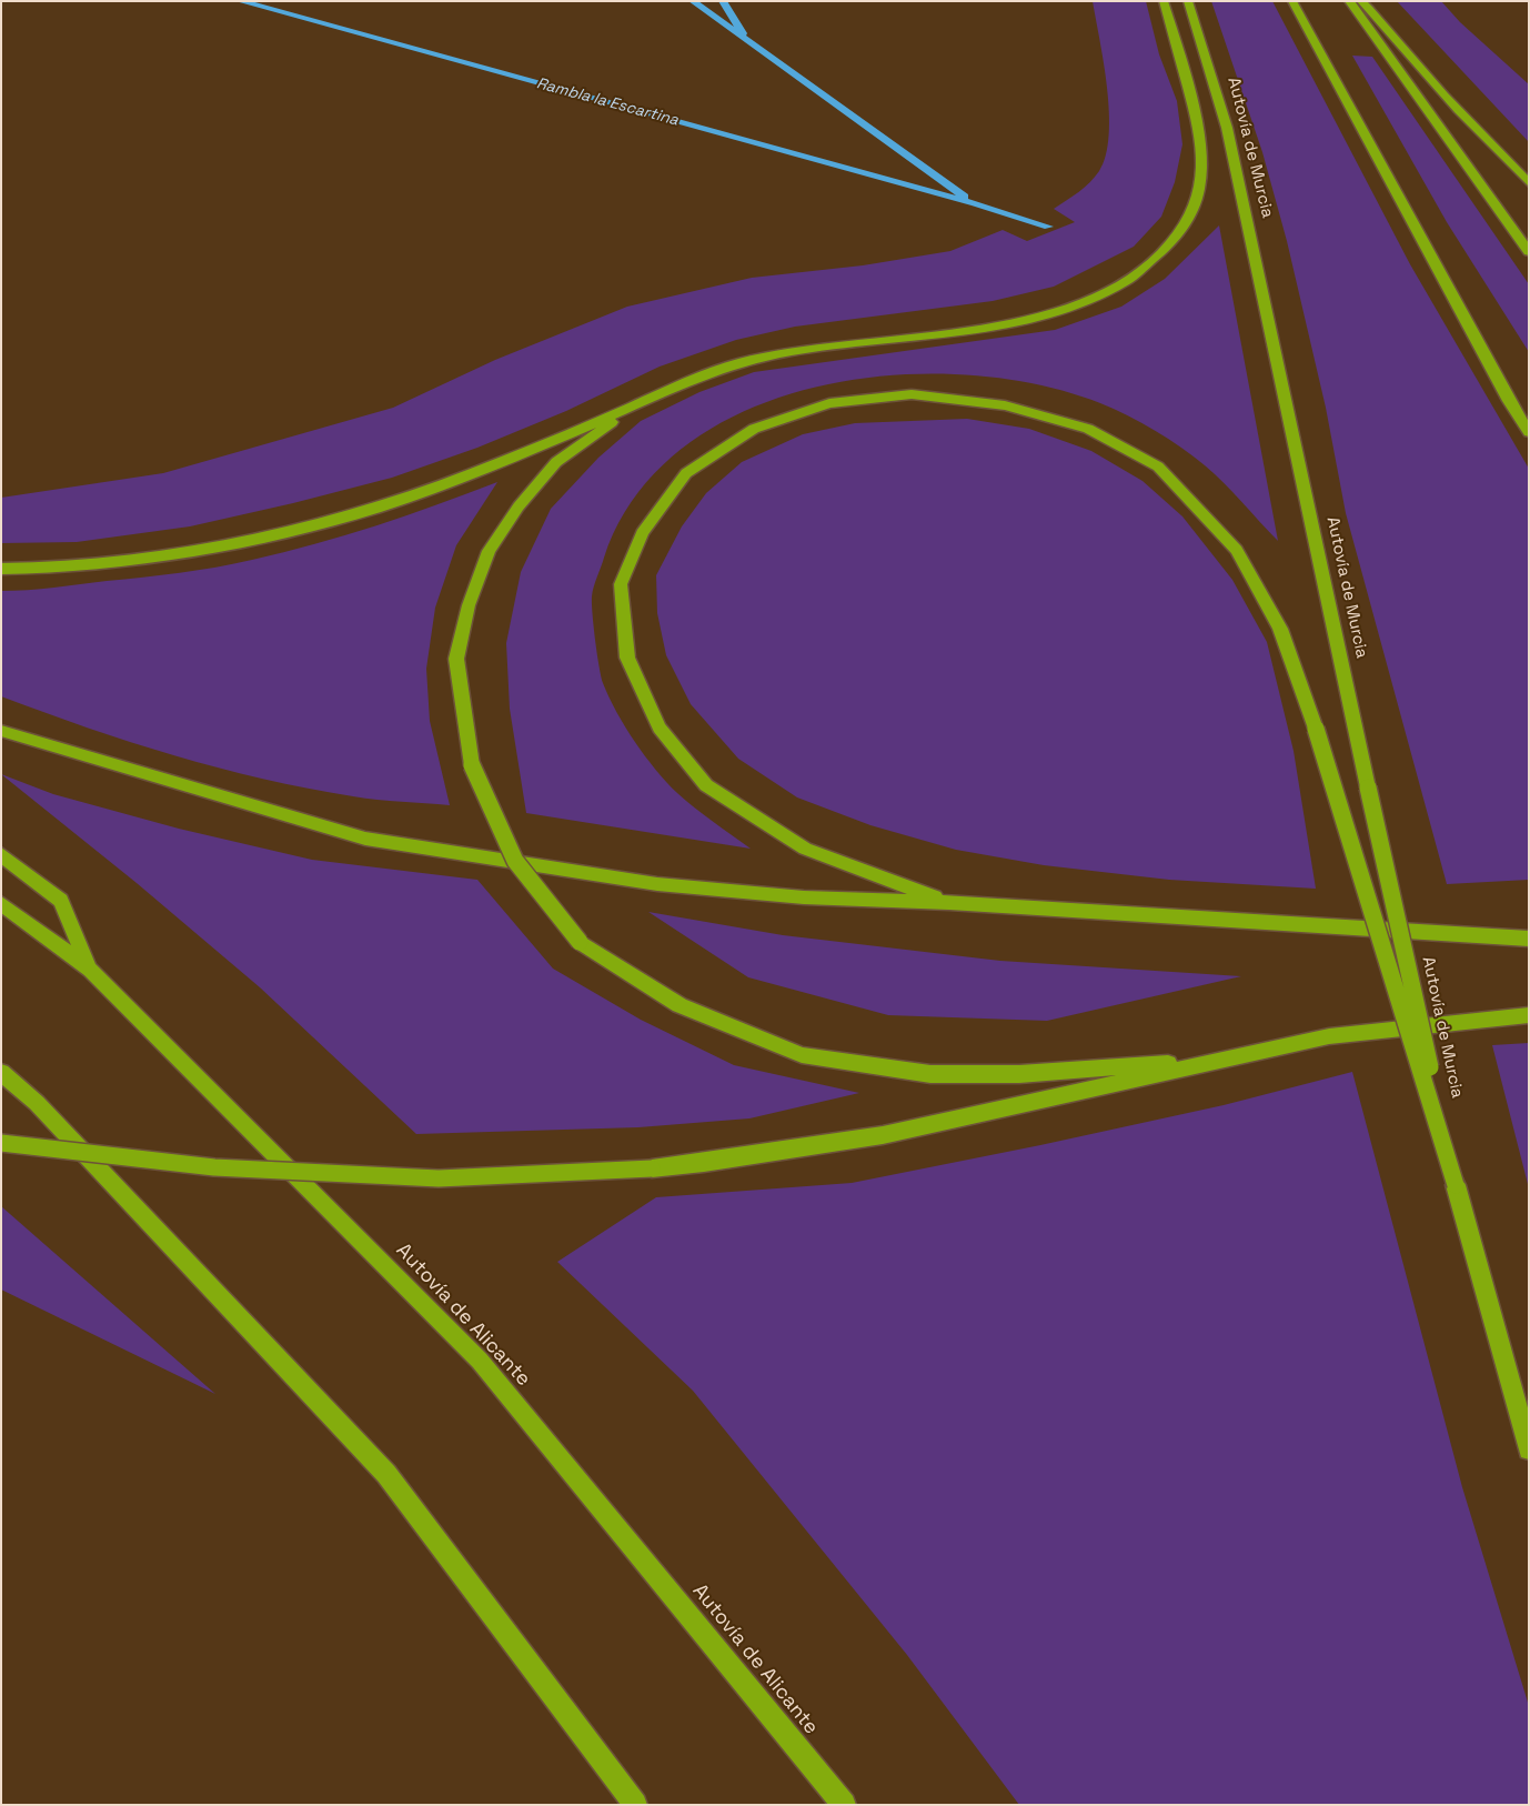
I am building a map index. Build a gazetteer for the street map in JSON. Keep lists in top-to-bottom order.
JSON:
{
  "streets": {
    "highway": ["Autovía de Murcia", "Autovía de Alicante"]
  },
  "water": ["Rambla la Escartina"]
}
